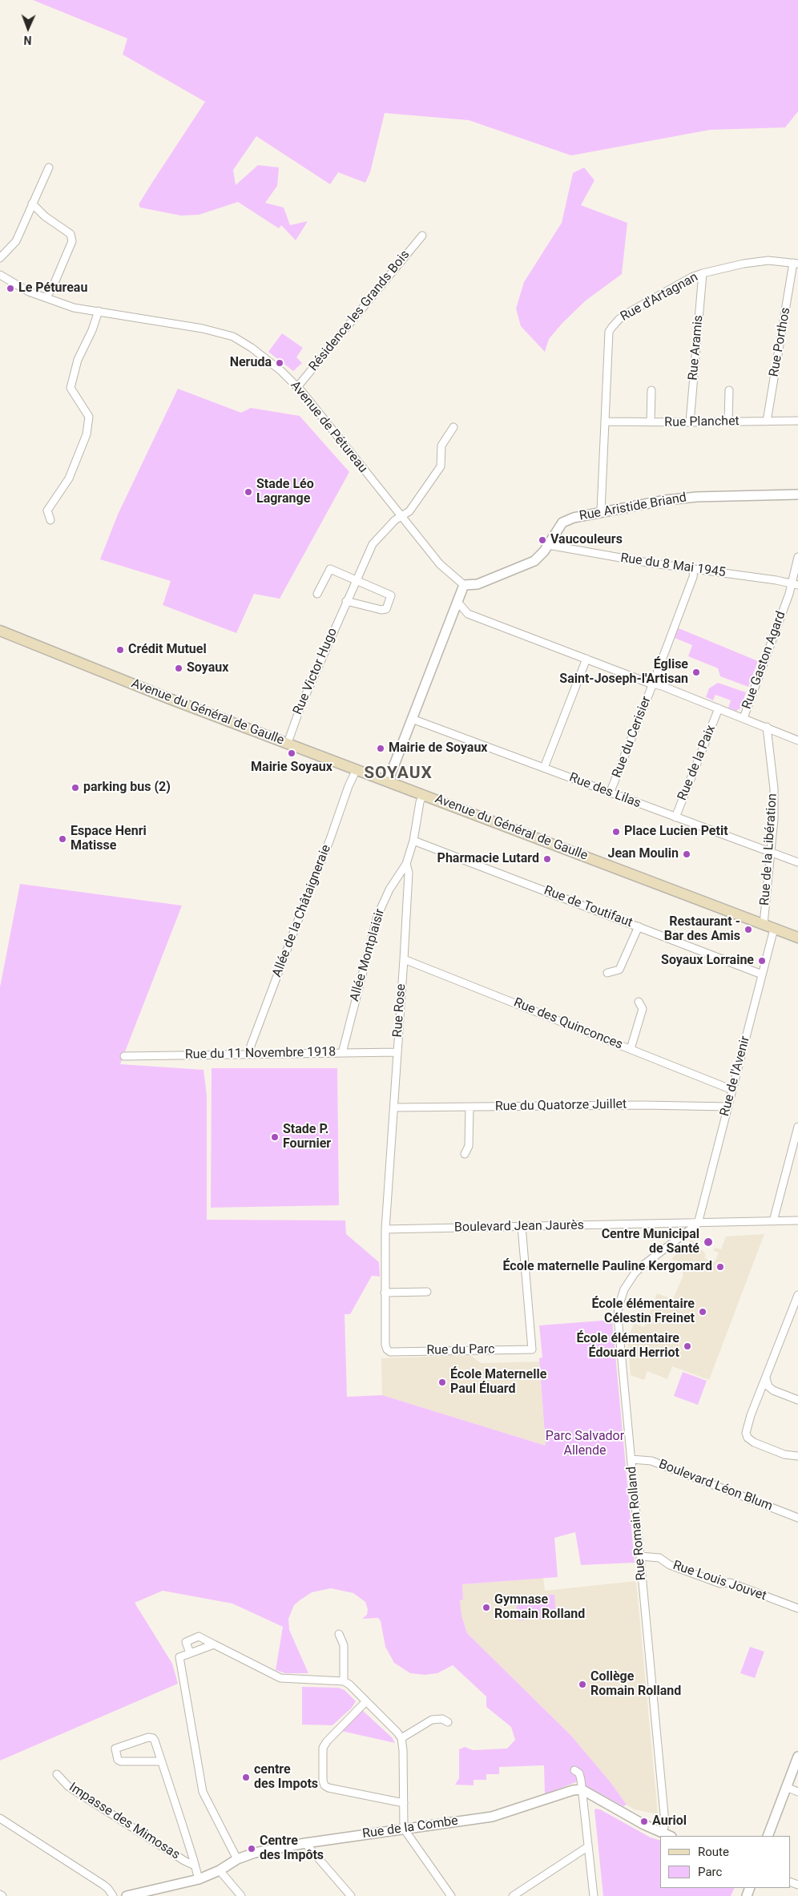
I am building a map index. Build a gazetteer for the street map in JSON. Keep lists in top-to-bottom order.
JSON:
{
  "streets": {
    "main road": ["Avenue du Général de Gaulle"],
    "street": [
      "Rue d'Artagnan",
      "Résidence les Grands Bois",
      "Rue Porthos",
      "Rue Aramis",
      "Rue Planchet",
      "Avenue de Pétureau",
      "Rue Aristide Briand",
      "Rue du 8 Mai 1945",
      "Rue Gaston Agard",
      "Rue Victor Hugo",
      "Rue du Cerisier",
      "Rue de la Paix",
      "Rue des Lilas",
      "Rue de la Libération",
      "Rue de Toutifaut",
      "Allée de la Châtaigneraie",
      "Allée Montplaisir",
      "Rue Rose",
      "Rue des Quinconces",
      "Rue du 11 Novembre 1918",
      "Rue de l'Avenir",
      "Rue du Quatorze Juillet",
      "Boulevard Jean Jaurès",
      "Rue du Parc",
      "Boulevard Léon Blum",
      "Rue Romain Rolland",
      "Rue Louis Jouvet",
      "Impasse des Mimosas",
      "Rue de la Combe"
    ]
  },
  "crossings": [
    ["Rue d'Artagnan", "Rue Porthos"],
    ["Rue d'Artagnan", "Rue Aramis"],
    ["Rue d'Artagnan", "Rue Planchet"],
    ["Rue d'Artagnan", "Rue Aristide Briand"],
    ["Résidence les Grands Bois", "Avenue de Pétureau"],
    ["Rue Porthos", "Rue Planchet"],
    ["Rue Aramis", "Rue Planchet"],
    ["Avenue de Pétureau", "Rue Aristide Briand"],
    ["Avenue de Pétureau", "Rue Victor Hugo"],
    ["Rue Aristide Briand", "Rue du 8 Mai 1945"],
    ["Rue du 8 Mai 1945", "Rue Gaston Agard"],
    ["Rue du 8 Mai 1945", "Rue du Cerisier"],
    ["Rue Victor Hugo", "Avenue du Général de Gaulle"],
    ["Avenue du Général de Gaulle", "Rue de la Libération"],
    ["Avenue du Général de Gaulle", "Allée de la Châtaigneraie"],
    ["Avenue du Général de Gaulle", "Rue Rose"],
    ["Avenue du Général de Gaulle", "Rue de l'Avenir"],
    ["Rue du Cerisier", "Rue des Lilas"],
    ["Rue de la Paix", "Rue des Lilas"],
    ["Rue des Lilas", "Rue de la Libération"],
    ["Rue de Toutifaut", "Rue Rose"],
    ["Rue de Toutifaut", "Rue de l'Avenir"],
    ["Allée de la Châtaigneraie", "Rue du 11 Novembre 1918"],
    ["Allée Montplaisir", "Rue Rose"],
    ["Allée Montplaisir", "Rue du 11 Novembre 1918"],
    ["Rue Rose", "Rue des Quinconces"],
    ["Rue Rose", "Rue du 11 Novembre 1918"],
    ["Rue Rose", "Rue du Quatorze Juillet"],
    ["Rue Rose", "Boulevard Jean Jaurès"],
    ["Rue Rose", "Rue du Parc"],
    ["Rue des Quinconces", "Rue de l'Avenir"],
    ["Rue de l'Avenir", "Rue du Quatorze Juillet"],
    ["Rue de l'Avenir", "Boulevard Jean Jaurès"],
    ["Rue de l'Avenir", "Rue Romain Rolland"],
    ["Boulevard Jean Jaurès", "Rue du Parc"],
    ["Boulevard Jean Jaurès", "Rue Romain Rolland"],
    ["Boulevard Léon Blum", "Rue Romain Rolland"],
    ["Rue Romain Rolland", "Rue Louis Jouvet"]
  ],
  "districts": ["SOYAUX"],
  "parks": ["Parc Salvador Allende"],
  "places": [
    "Le Pétureau",
    "Neruda",
    "Stade Léo Lagrange",
    "Vaucouleurs",
    "Crédit Mutuel",
    "Soyaux",
    "Église Saint-Joseph-l'Artisan",
    "Mairie de Soyaux",
    "Mairie Soyaux",
    "parking bus (2)",
    "Place Lucien Petit",
    "Espace Henri Matisse",
    "Jean Moulin",
    "Pharmacie Lutard",
    "Restaurant - Bar des Amis",
    "Soyaux Lorraine",
    "Stade P. Fournier",
    "Centre Municipal de Santé",
    "École maternelle Pauline Kergomard",
    "École élémentaire Célestin Freinet",
    "École élémentaire Édouard Herriot",
    "École Maternelle Paul Éluard",
    "Gymnase Romain Rolland",
    "Collège Romain Rolland",
    "centre des Impots",
    "Auriol",
    "Centre des Impôts"
  ],
  "legend": ["Route", "Parc"],
  "north": "bottom"
}
